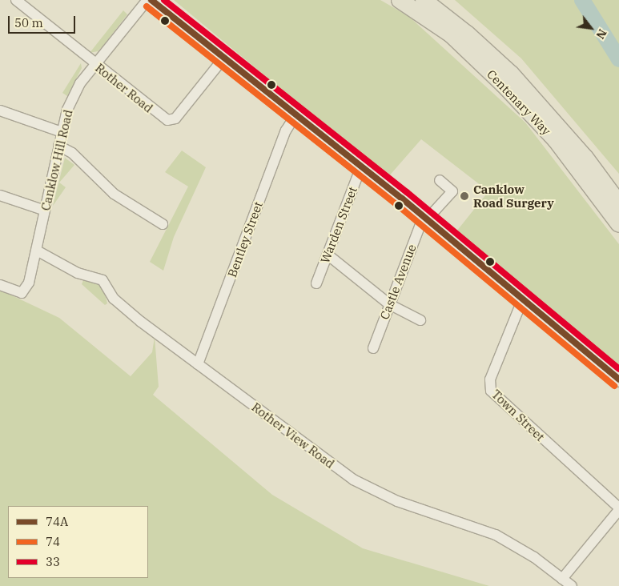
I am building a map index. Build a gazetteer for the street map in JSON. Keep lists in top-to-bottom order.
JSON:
{
  "streets": {
    "main road": ["Centenary Way"],
    "street": [
      "Rother Road",
      "Canklow Hill Road",
      "Warden Street",
      "Bentley Street",
      "Castle Avenue",
      "Town Street",
      "Rother View Road"
    ]
  },
  "crossings": [
    ["Rother Road", "Canklow Hill Road"],
    ["Canklow Hill Road", "Rother View Road"],
    ["Bentley Street", "Rother View Road"]
  ],
  "places": ["Canklow Road Surgery"],
  "lines": ["transit line 74A", "transit line 33", "transit line 74"],
  "legend": ["74A", "74", "33"],
  "scale_bar": "50 m",
  "north": "bottom right"
}
